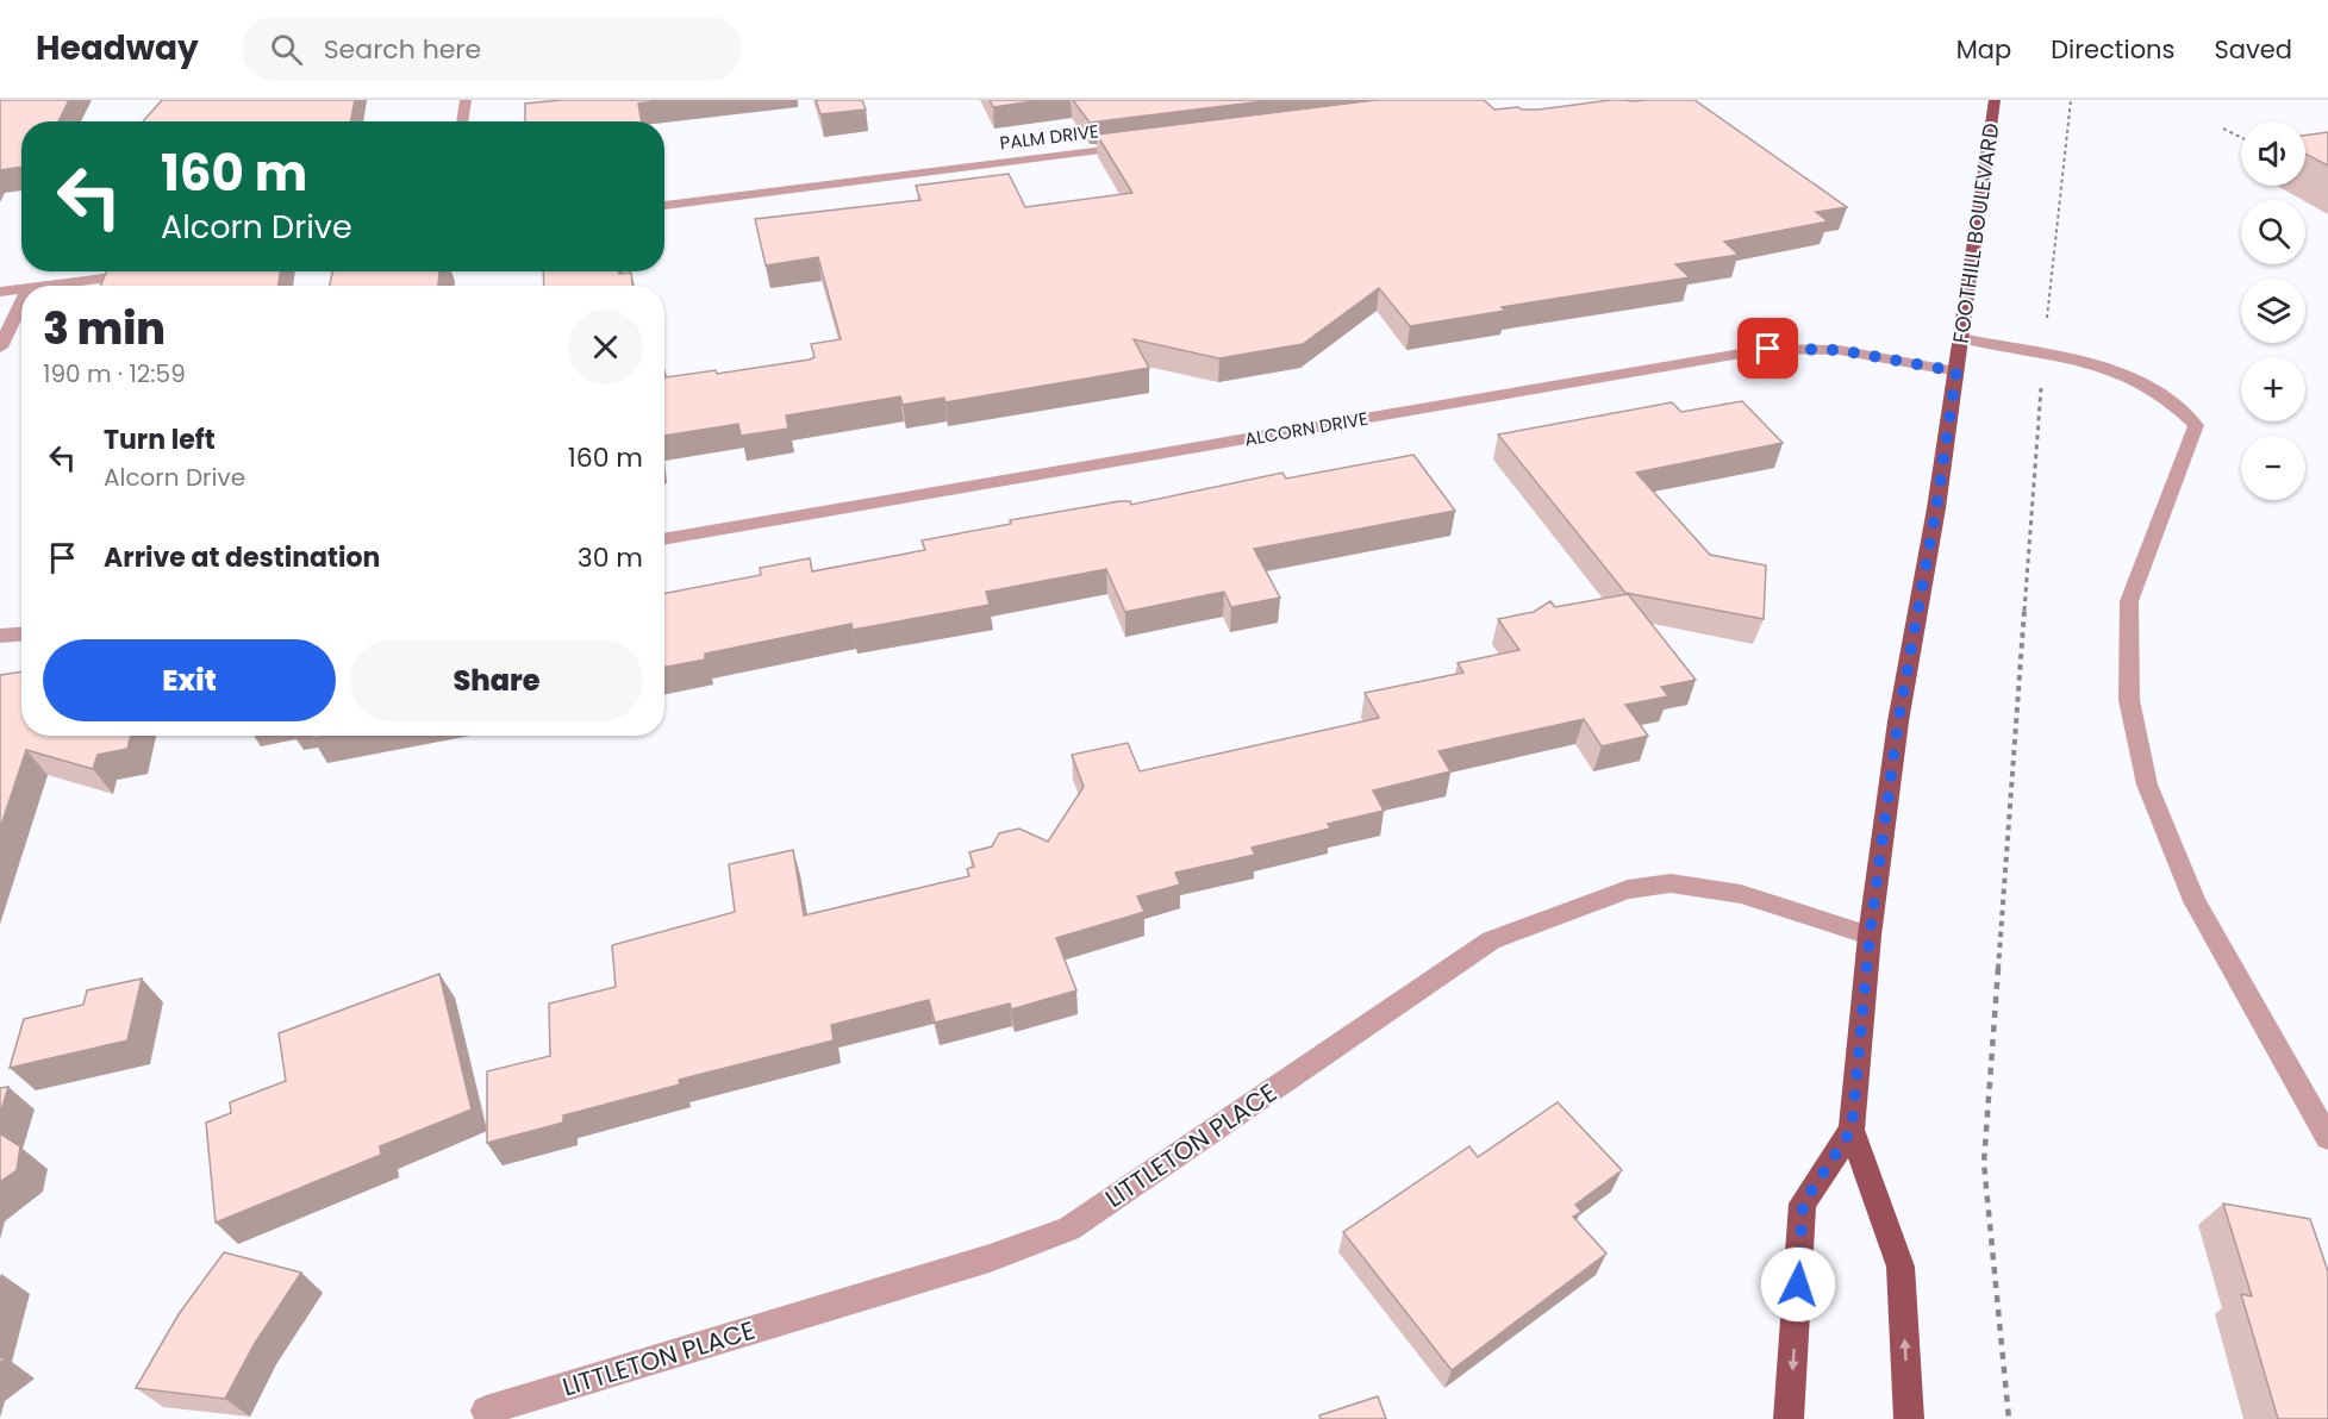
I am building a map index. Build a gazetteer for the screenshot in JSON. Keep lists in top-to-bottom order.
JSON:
{
  "streets": {
    "main road": ["FOOTHILL BOULEVARD"],
    "street": ["PALM DRIVE", "ALCORN DRIVE", "LITTLETON PLACE"]
  },
  "crossings": [
    ["FOOTHILL BOULEVARD", "ALCORN DRIVE"],
    ["FOOTHILL BOULEVARD", "LITTLETON PLACE"]
  ],
  "page": {
    "header": "Headway",
    "search": "Search here",
    "nav": ["Map", "Directions", "Saved"],
    "map_buttons": ["+", "−"],
    "turn": ["160 m", "Alcorn Drive"],
    "heading": ["3 min", "190 m · 12:59"],
    "list": [
      {
        "name": "Turn left",
        "note": "Alcorn Drive",
        "value": "160 m"
      },
      {
        "name": "Arrive at destination",
        "value": "30 m"
      }
    ],
    "buttons": ["Exit", "Share"]
  }
}
